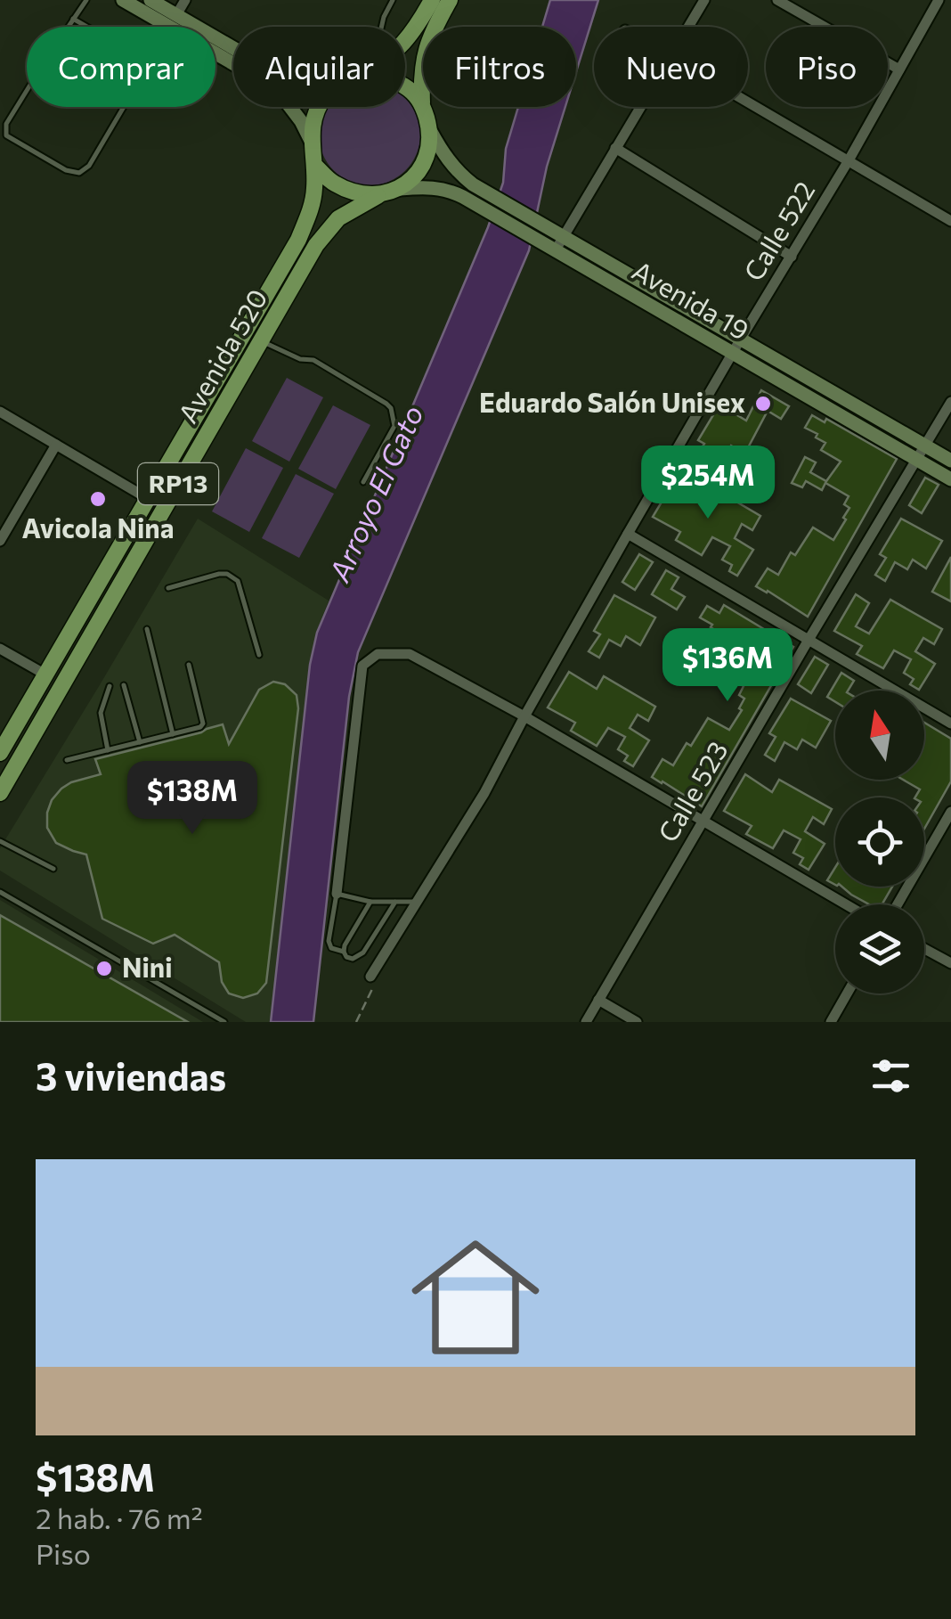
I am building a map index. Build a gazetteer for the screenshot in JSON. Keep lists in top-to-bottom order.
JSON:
{
  "streets": {
    "main road": ["Avenida 19", "Avenida 520", "RP13"],
    "street": ["Calle 522", "Calle 523"]
  },
  "crossings": [
    ["Calle 522", "Avenida 19"],
    ["Avenida 19", "RP13"],
    ["Avenida 19", "Calle 523"],
    ["Avenida 520", "RP13"]
  ],
  "water": ["Arroyo El Gato"],
  "places": ["Eduardo Salón Unisex", "Avicola Nina", "Nini"],
  "north": "top",
  "page": {
    "chip": [
      "Comprar",
      "Alquilar",
      "Filtros",
      "Nuevo",
      "Piso"
    ],
    "price": ["$254M", "$136M", "$138M"],
    "heading": "3 viviendas",
    "list": [
      {
        "name": "$138M",
        "note": "2 hab. · 76 m² · Piso"
      }
    ]
  }
}
